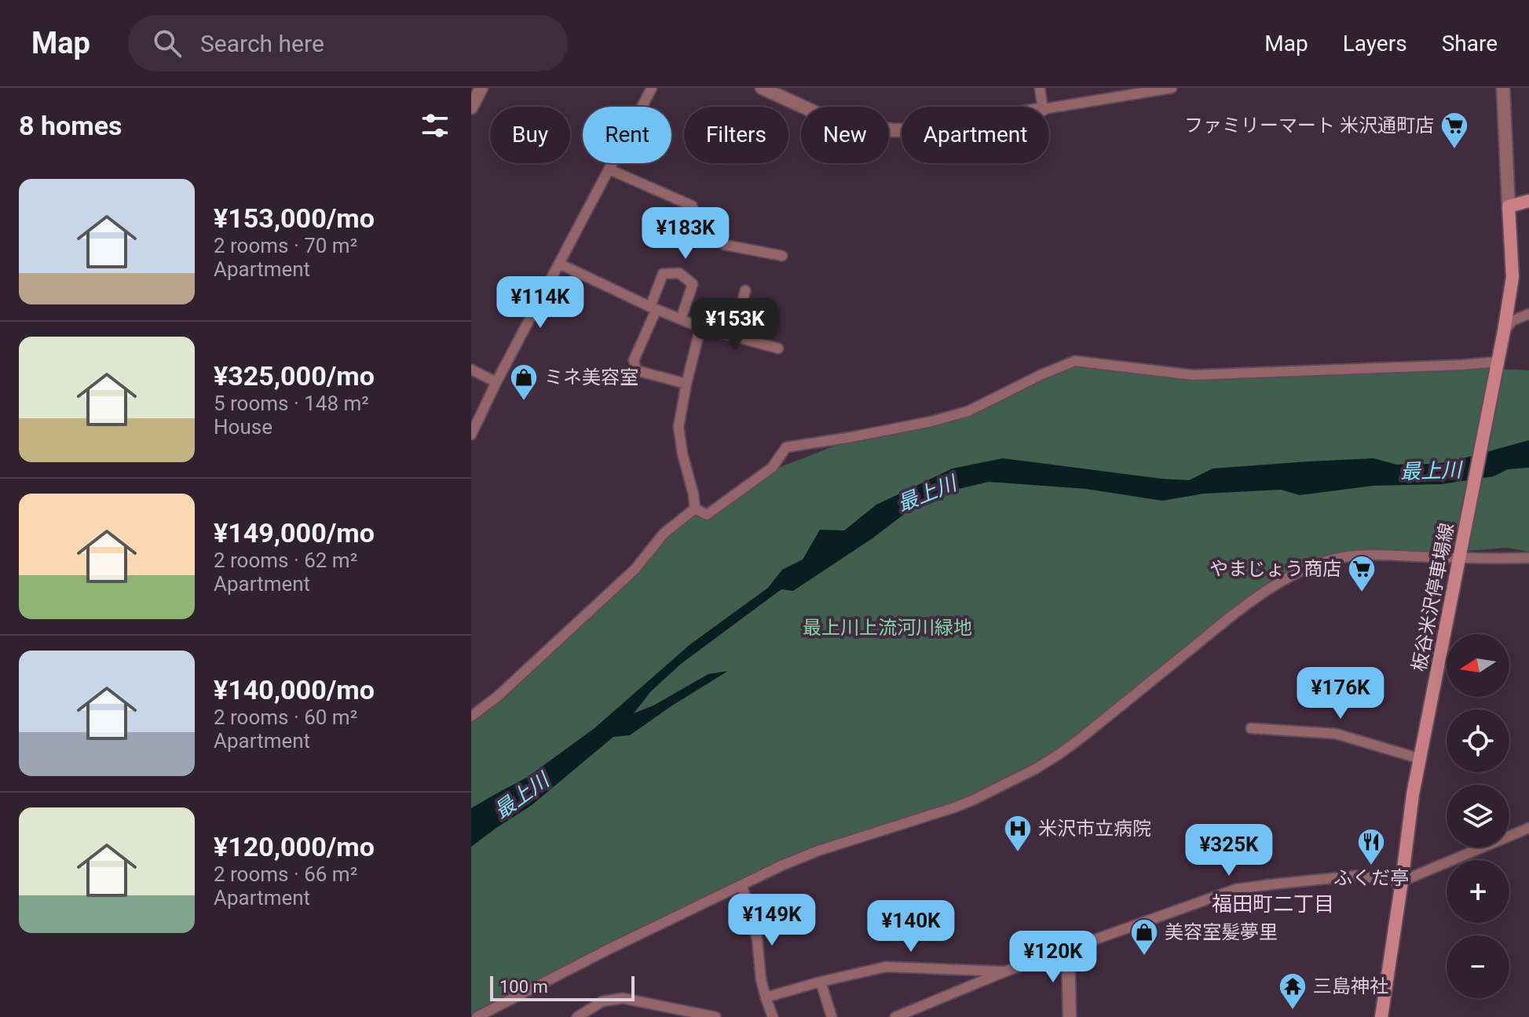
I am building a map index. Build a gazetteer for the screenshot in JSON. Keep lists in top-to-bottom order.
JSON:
{
  "streets": {
    "main road": ["板谷米沢停車場線"]
  },
  "districts": ["福田町二丁目"],
  "water": ["最上川"],
  "parks": ["最上川上流河川緑地"],
  "places": {
    "supermarket": ["ファミリーマート 米沢通町店", "やまじょう商店"],
    "shop": ["ミネ美容室", "美容室髪夢里"],
    "hospital": ["米沢市立病院"],
    "restaurant": ["ふくだ亭"],
    "temple": ["三島神社"]
  },
  "scale_bar": "100 m",
  "north": "left",
  "page": {
    "header": "Map",
    "search": "Search here",
    "nav": ["Map", "Layers", "Share"],
    "heading": "8 homes",
    "chip": [
      "Buy",
      "Rent",
      "Filters",
      "New",
      "Apartment"
    ],
    "list": [
      {
        "name": "¥153,000/mo",
        "note": "2 rooms · 70 m² · Apartment"
      },
      {
        "name": "¥325,000/mo",
        "note": "5 rooms · 148 m² · House"
      },
      {
        "name": "¥149,000/mo",
        "note": "2 rooms · 62 m² · Apartment"
      },
      {
        "name": "¥140,000/mo",
        "note": "2 rooms · 60 m² · Apartment"
      },
      {
        "name": "¥120,000/mo",
        "note": "2 rooms · 66 m² · Apartment"
      }
    ],
    "price": [
      "¥183K",
      "¥114K",
      "¥153K",
      "¥176K",
      "¥325K",
      "¥149K",
      "¥140K",
      "¥120K"
    ],
    "map_buttons": ["+", "−"],
    "scale": "100 m"
  }
}
